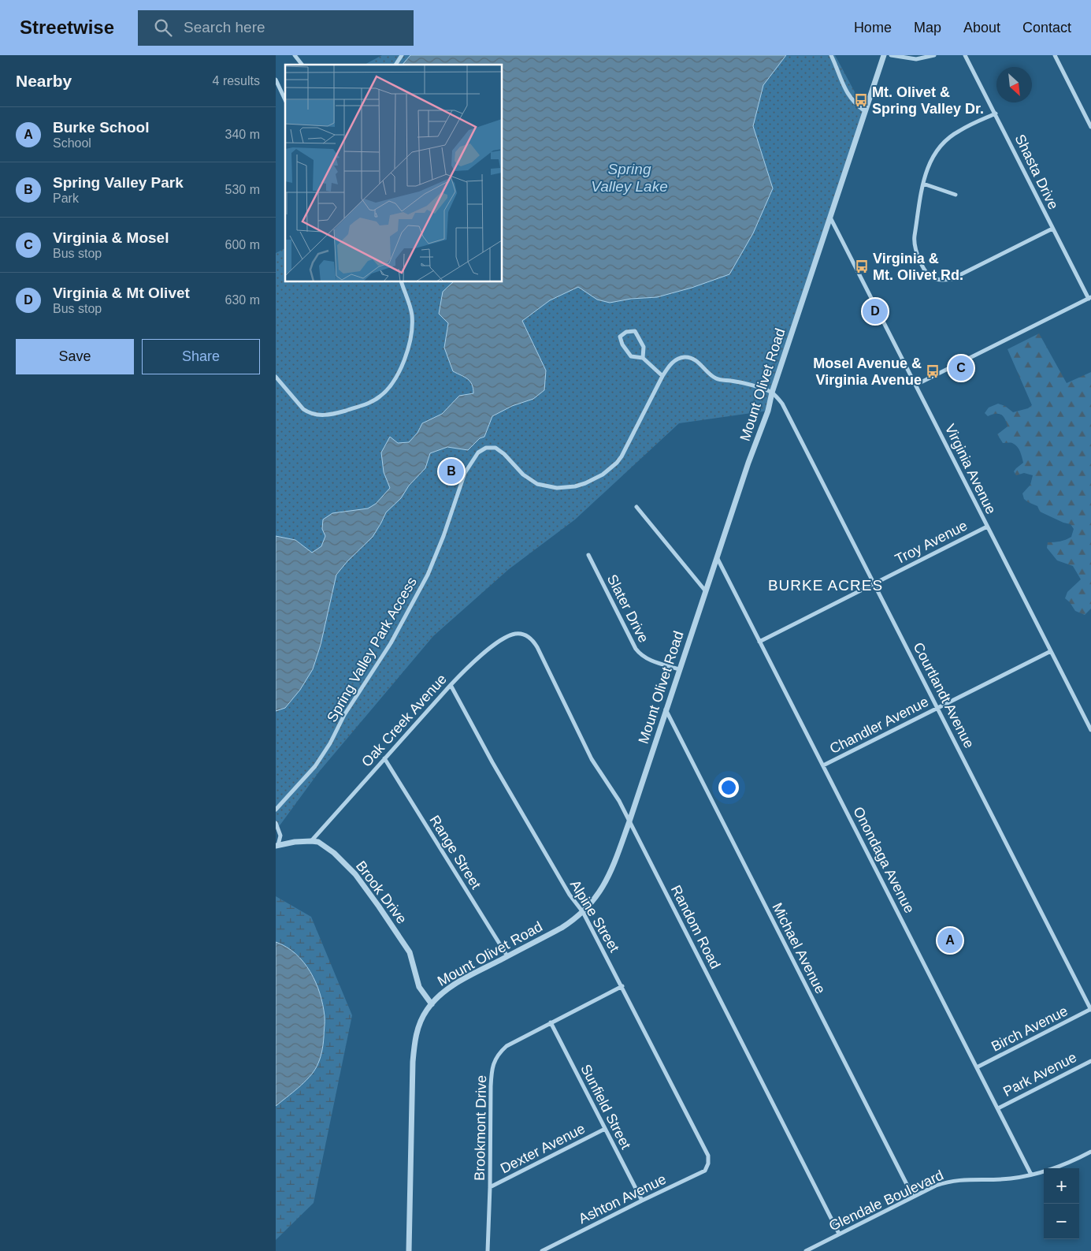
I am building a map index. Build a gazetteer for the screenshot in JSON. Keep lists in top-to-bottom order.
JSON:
{
  "streets": {
    "street": [
      "Shasta Drive",
      "Mount Olivet Road",
      "Virginia Avenue",
      "Troy Avenue",
      "Slater Drive",
      "Spring Valley Park Access",
      "Courtlandt Avenue",
      "Oak Creek Avenue",
      "Chandler Avenue",
      "Range Street",
      "Onondaga Avenue",
      "Brook Drive",
      "Alpine Street",
      "Random Road",
      "Michael Avenue",
      "Birch Avenue",
      "Park Avenue",
      "Sunfield Street",
      "Brookmont Drive",
      "Dexter Avenue",
      "Ashton Avenue",
      "Glendale Boulevard"
    ]
  },
  "crossings": [
    ["Mount Olivet Road", "Virginia Avenue"],
    ["Mount Olivet Road", "Slater Drive"],
    ["Mount Olivet Road", "Spring Valley Park Access"],
    ["Mount Olivet Road", "Courtlandt Avenue"],
    ["Mount Olivet Road", "Range Street"],
    ["Mount Olivet Road", "Onondaga Avenue"],
    ["Mount Olivet Road", "Brook Drive"],
    ["Mount Olivet Road", "Alpine Street"],
    ["Mount Olivet Road", "Random Road"],
    ["Mount Olivet Road", "Michael Avenue"],
    ["Virginia Avenue", "Troy Avenue"],
    ["Virginia Avenue", "Chandler Avenue"],
    ["Troy Avenue", "Courtlandt Avenue"],
    ["Troy Avenue", "Onondaga Avenue"],
    ["Spring Valley Park Access", "Courtlandt Avenue"],
    ["Courtlandt Avenue", "Chandler Avenue"],
    ["Courtlandt Avenue", "Birch Avenue"],
    ["Oak Creek Avenue", "Range Street"],
    ["Oak Creek Avenue", "Brook Drive"],
    ["Oak Creek Avenue", "Alpine Street"],
    ["Oak Creek Avenue", "Random Road"],
    ["Chandler Avenue", "Onondaga Avenue"],
    ["Onondaga Avenue", "Birch Avenue"],
    ["Onondaga Avenue", "Park Avenue"],
    ["Onondaga Avenue", "Glendale Boulevard"],
    ["Alpine Street", "Brookmont Drive"],
    ["Alpine Street", "Ashton Avenue"],
    ["Random Road", "Glendale Boulevard"],
    ["Michael Avenue", "Glendale Boulevard"],
    ["Sunfield Street", "Brookmont Drive"],
    ["Sunfield Street", "Dexter Avenue"],
    ["Sunfield Street", "Ashton Avenue"],
    ["Brookmont Drive", "Dexter Avenue"]
  ],
  "districts": ["BURKE ACRES"],
  "water": ["Spring Valley Lake"],
  "places": {
    "bus stop": ["Mt. Olivet & Spring Valley Dr.", "Virginia & Mt. Olivet Rd.", "Mosel Avenue & Virginia Avenue"]
  },
  "north": "bottom right",
  "page": {
    "header": "Streetwise",
    "search": "Search here",
    "nav": [
      "Home",
      "Map",
      "About",
      "Contact"
    ],
    "heading": ["Nearby", "4 results"],
    "list": [
      {
        "mark": "A",
        "name": "Burke School",
        "note": "School",
        "value": "340 m"
      },
      {
        "mark": "B",
        "name": "Spring Valley Park",
        "note": "Park",
        "value": "530 m"
      },
      {
        "mark": "C",
        "name": "Virginia & Mosel",
        "note": "Bus stop",
        "value": "600 m"
      },
      {
        "mark": "D",
        "name": "Virginia & Mt Olivet",
        "note": "Bus stop",
        "value": "630 m"
      }
    ],
    "pins": [
      "D",
      "C",
      "B",
      "A"
    ],
    "buttons": ["Save", "Share"],
    "map_buttons": ["+", "−"]
  }
}
